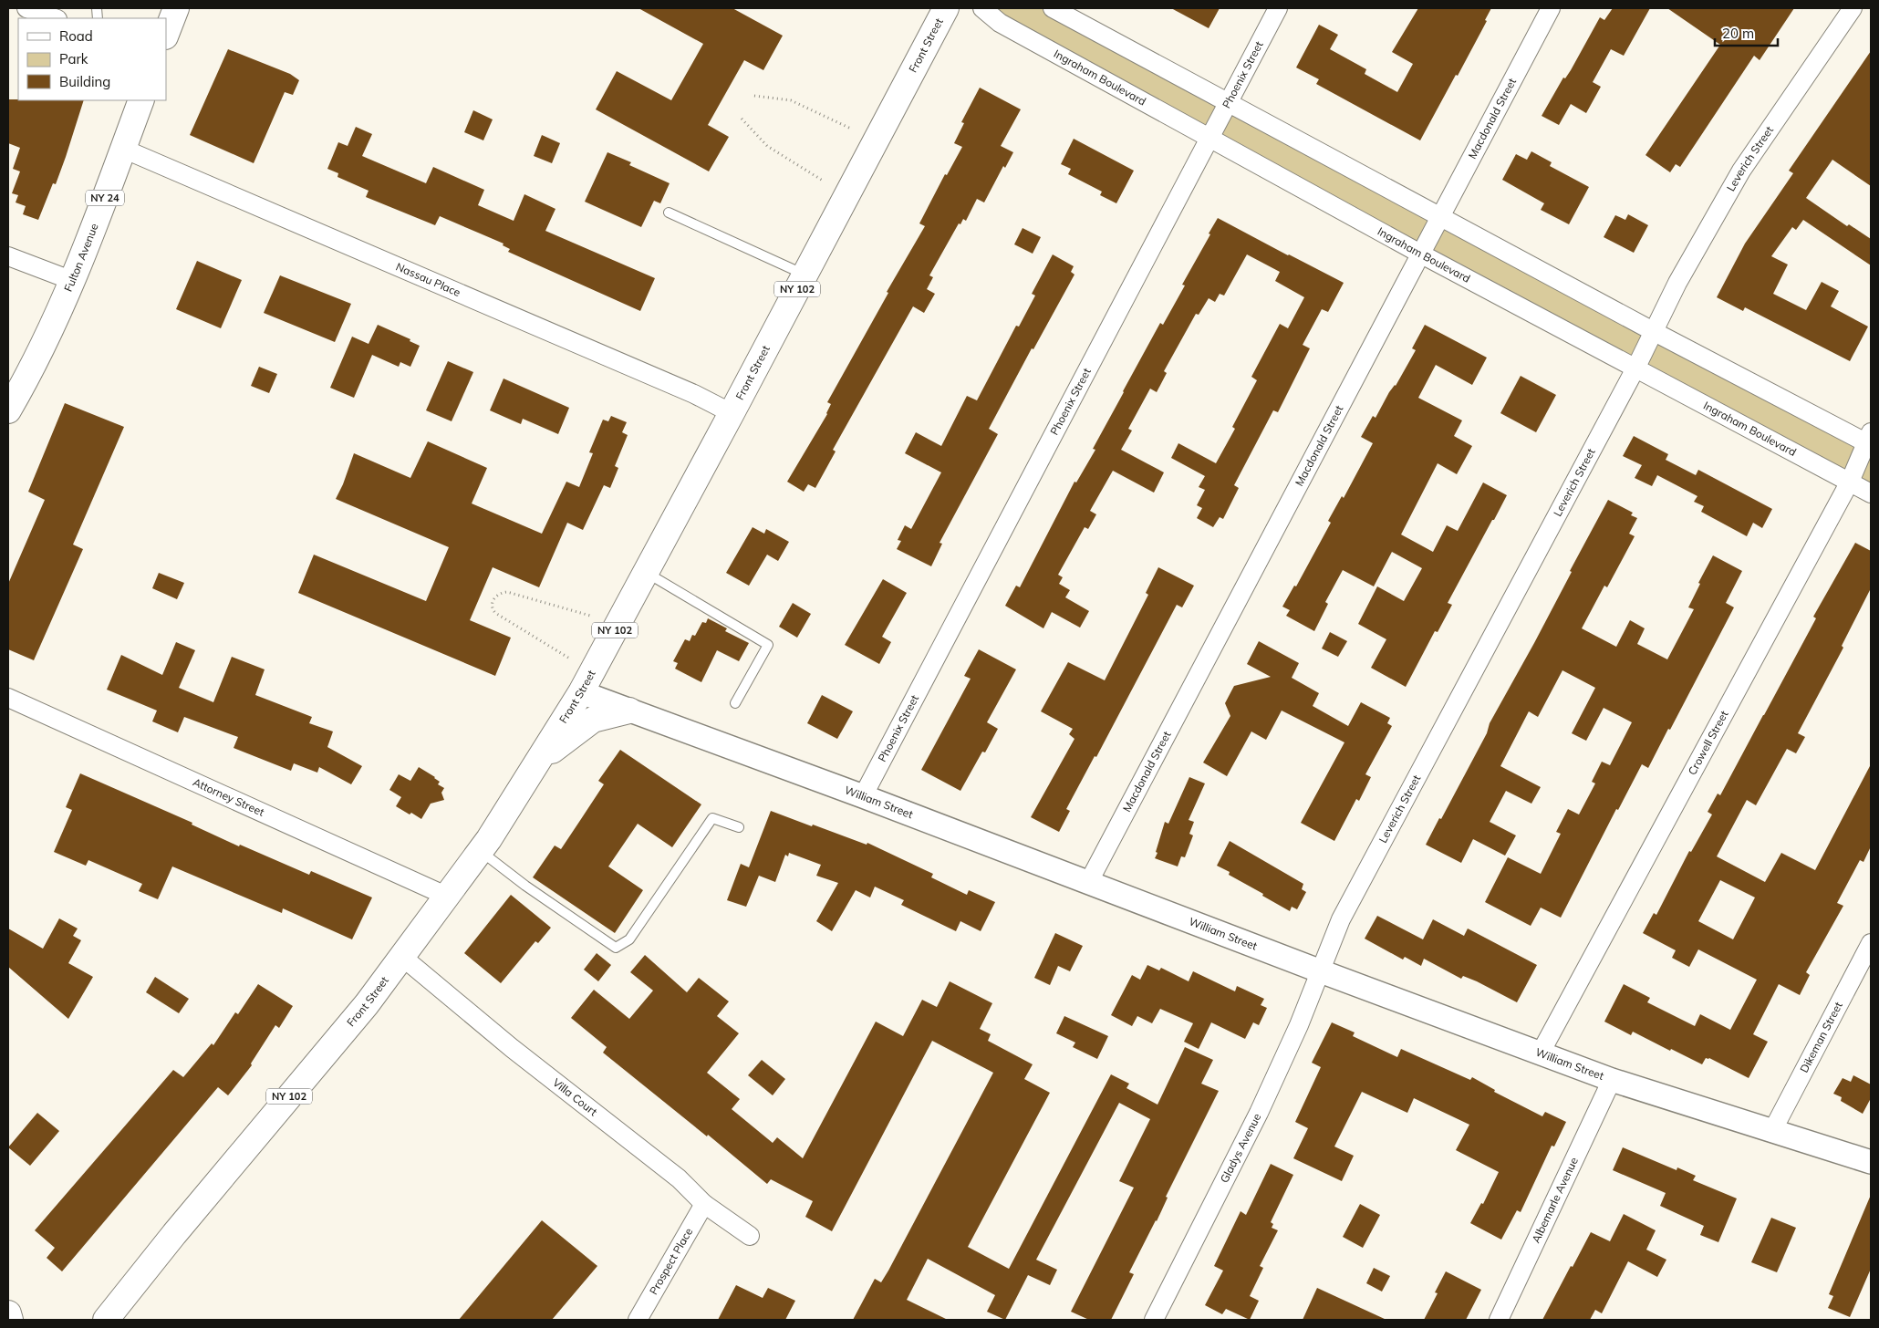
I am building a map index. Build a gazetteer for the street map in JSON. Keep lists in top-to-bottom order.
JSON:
{
  "streets": {
    "main road": [
      "Front Street",
      "NY 24",
      "Fulton Avenue",
      "NY 102"
    ],
    "street": [
      "Phoenix Street",
      "Ingraham Boulevard",
      "Macdonald Street",
      "Leverich Street",
      "Nassau Place",
      "Crowell Street",
      "Attorney Street",
      "William Street",
      "Dikeman Street",
      "Villa Court",
      "Gladys Avenue",
      "Albemarle Avenue",
      "Prospect Place"
    ]
  },
  "crossings": [
    ["Front Street", "Nassau Place"],
    ["Front Street", "Attorney Street"],
    ["Front Street", "William Street"],
    ["Front Street", "Villa Court"],
    ["Phoenix Street", "Ingraham Boulevard"],
    ["Phoenix Street", "William Street"],
    ["Ingraham Boulevard", "Macdonald Street"],
    ["Ingraham Boulevard", "Leverich Street"],
    ["Ingraham Boulevard", "Crowell Street"],
    ["Macdonald Street", "William Street"],
    ["Leverich Street", "William Street"],
    ["Leverich Street", "Gladys Avenue"],
    ["Fulton Avenue", "Nassau Place"],
    ["Crowell Street", "William Street"],
    ["William Street", "Dikeman Street"],
    ["William Street", "Gladys Avenue"],
    ["William Street", "Albemarle Avenue"],
    ["Villa Court", "Prospect Place"]
  ],
  "legend": ["Road", "Park", "Building"],
  "scale_bar": "20 m"
}
